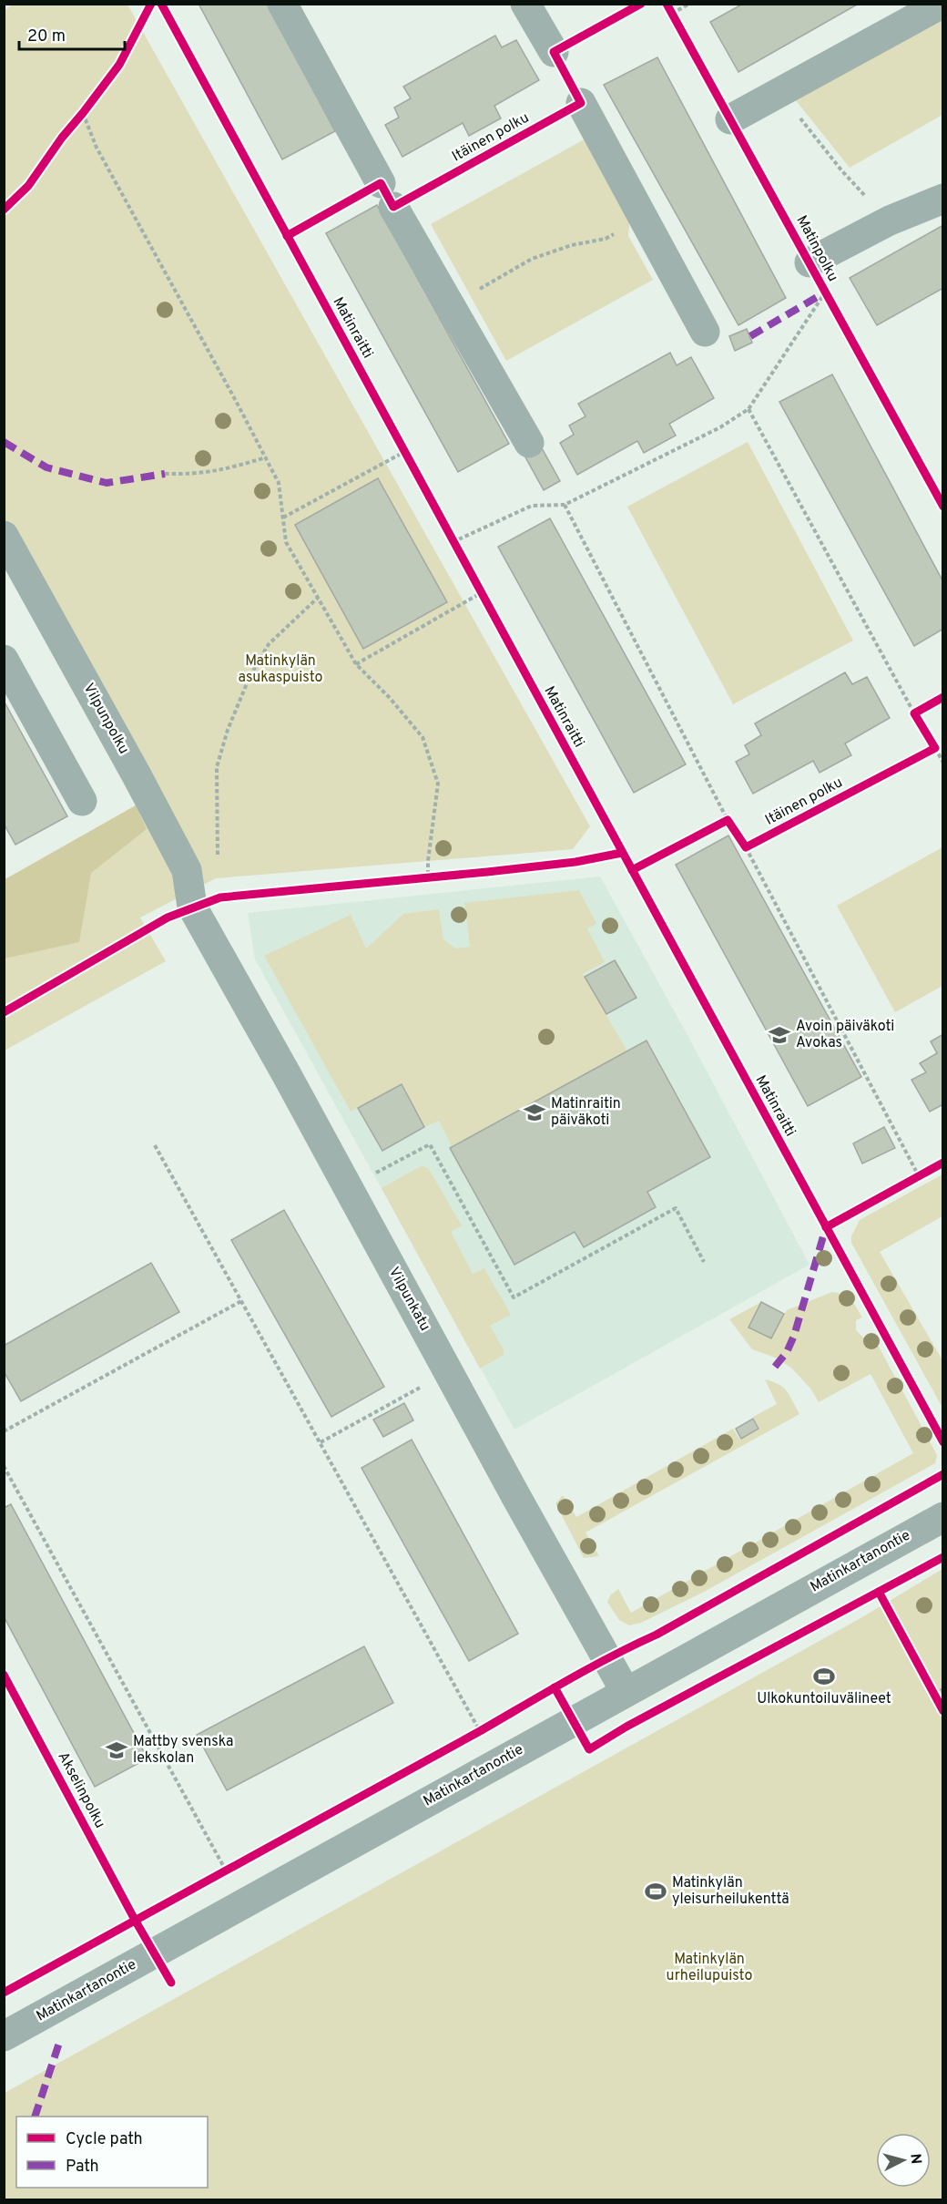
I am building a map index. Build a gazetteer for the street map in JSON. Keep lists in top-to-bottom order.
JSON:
{
  "streets": {
    "street": ["Vilpunpolku", "Vilpunkatu", "Matinkartanontie"],
    "cycle path": [
      "Itäinen polku",
      "Matinpolku",
      "Matinraitti",
      "Akselinpolku"
    ]
  },
  "crossings": [
    ["Vilpunpolku", "Vilpunkatu"],
    ["Vilpunkatu", "Matinkartanontie"]
  ],
  "parks": ["Matinkylän asukaspuisto", "Matinkylän urheilupuisto"],
  "places": {
    "school or university": ["Avoin päiväkoti Avokas", "Matinraitin päiväkoti", "Mattby svenska lekskolan"],
    "sports": ["Ulkokuntoiluvälineet", "Matinkylän yleisurheilukenttä"]
  },
  "legend": ["Cycle path", "Path"],
  "scale_bar": "20 m",
  "north": "right"
}
